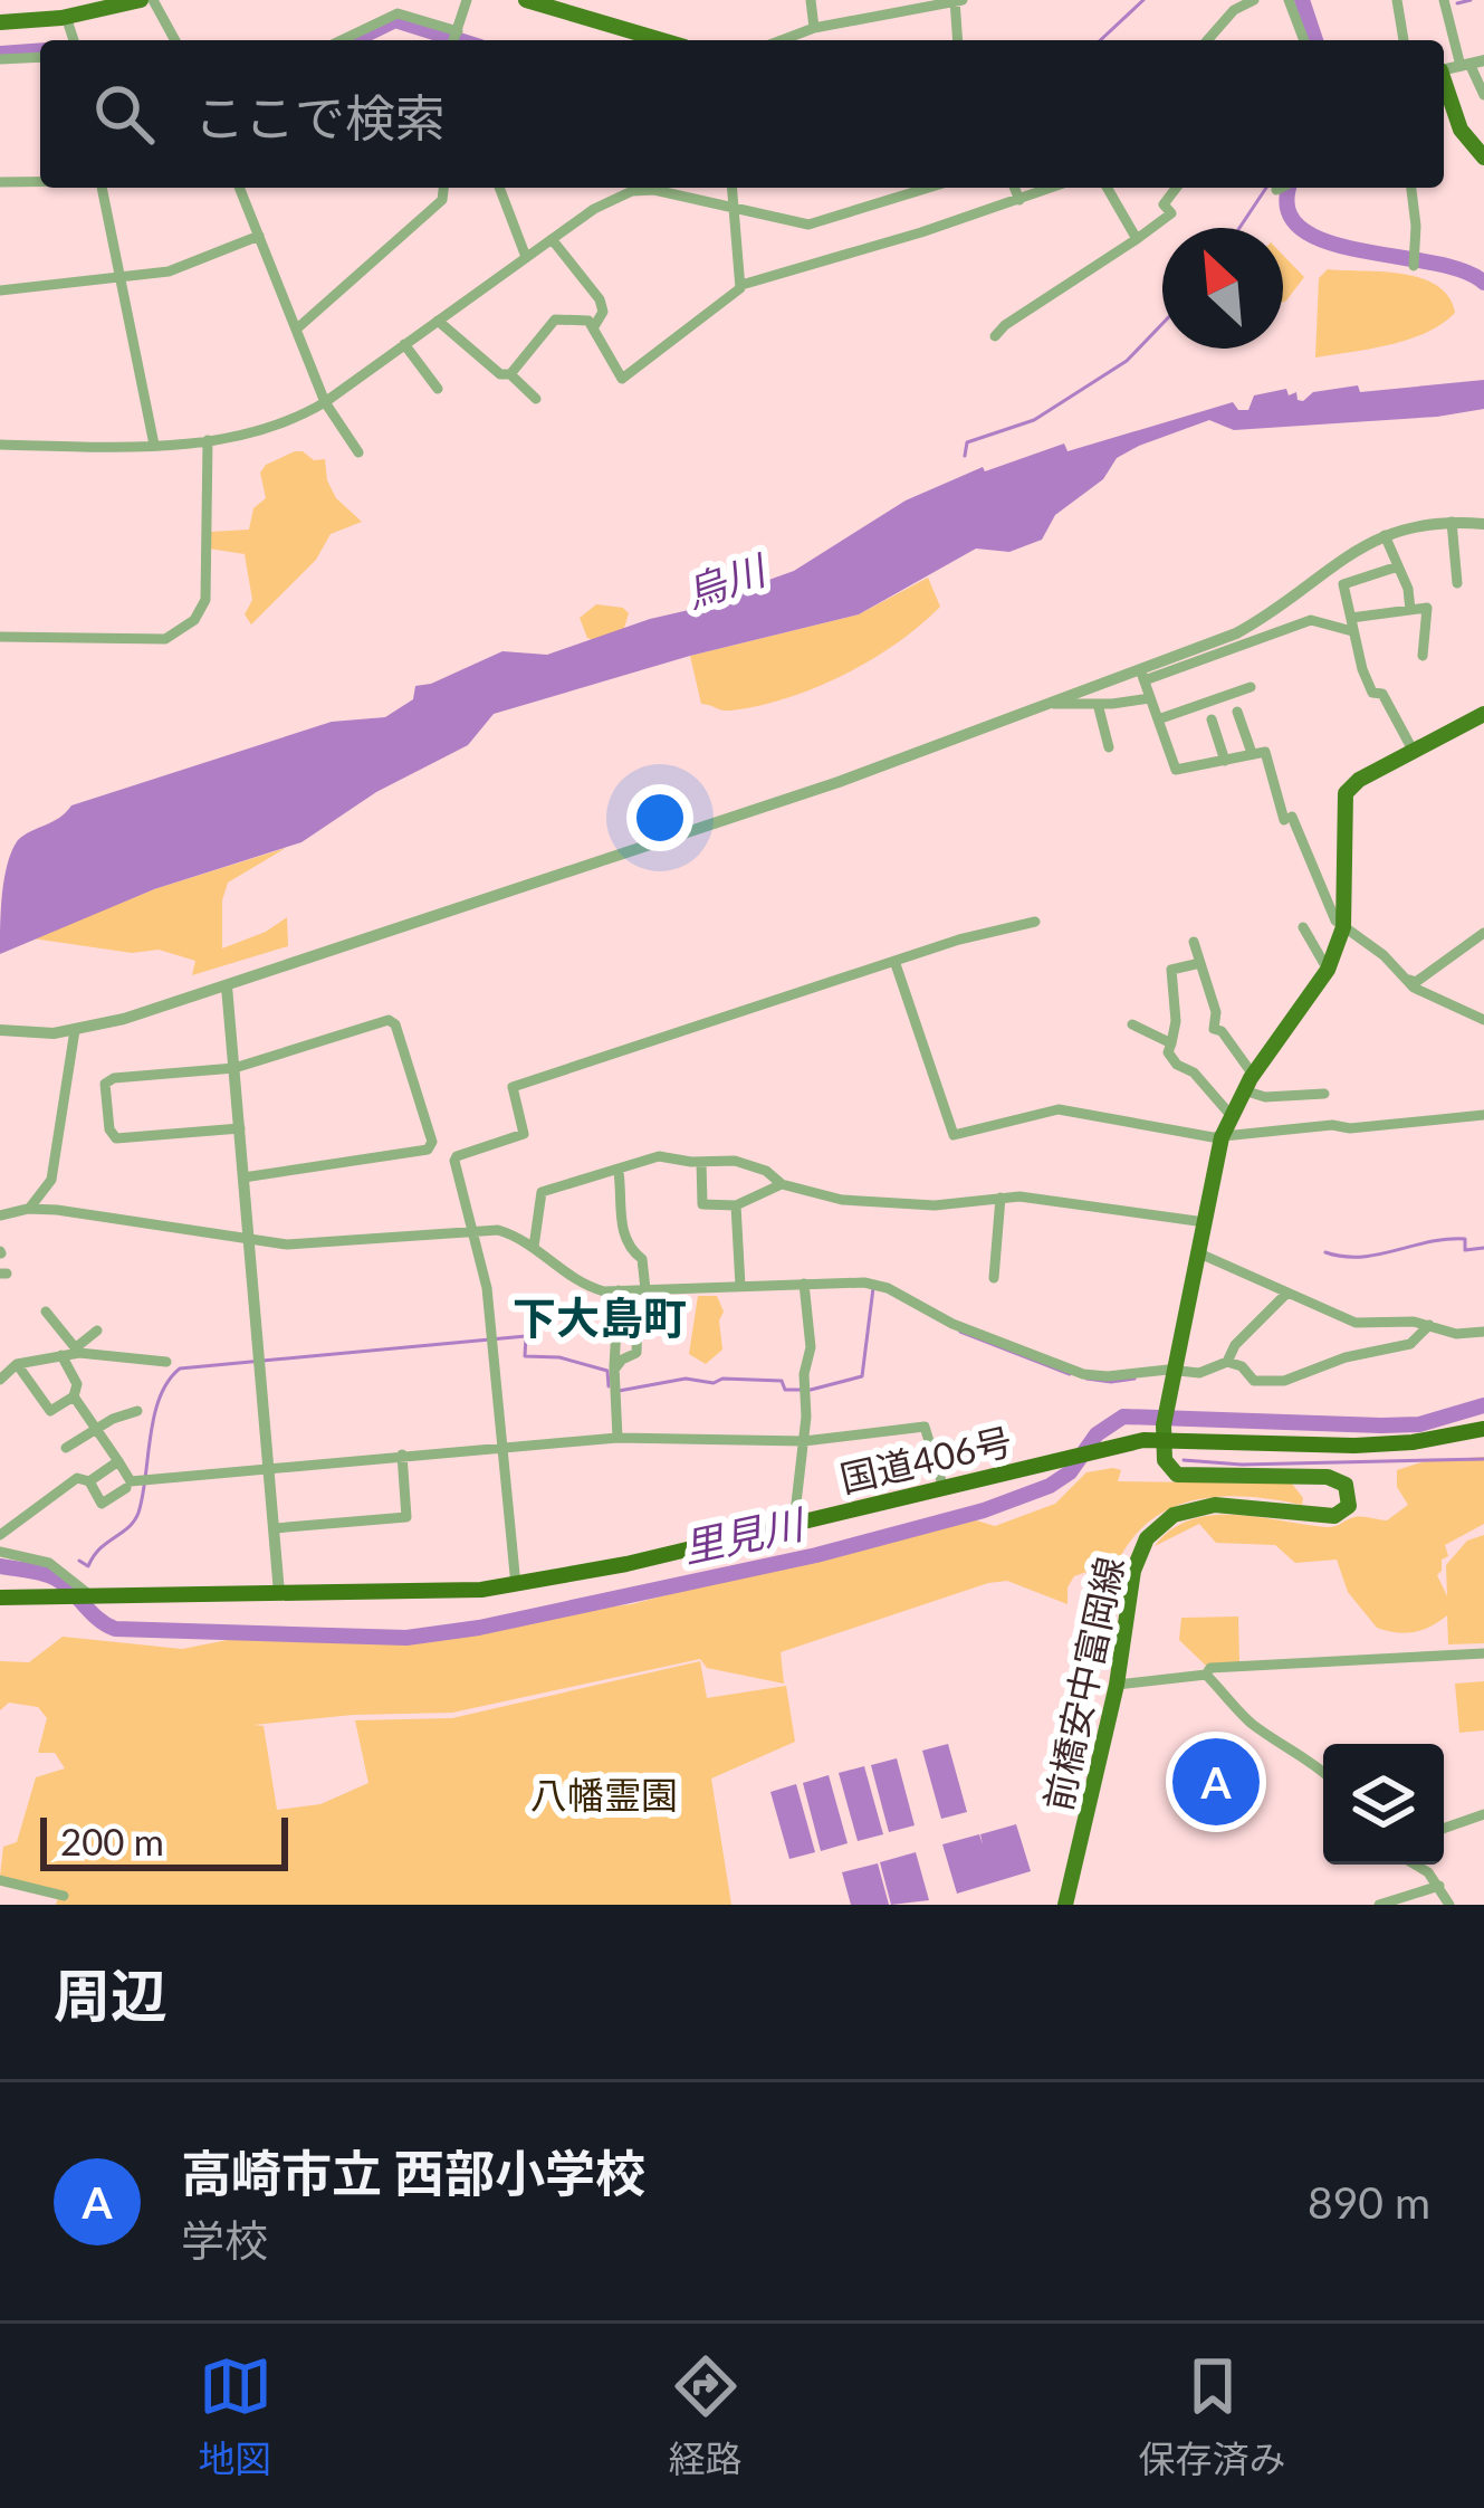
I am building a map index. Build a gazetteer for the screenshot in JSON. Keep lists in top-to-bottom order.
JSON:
{
  "streets": {
    "highway": ["国道406号"],
    "main road": ["前橋安中富岡線"]
  },
  "crossings": [
    ["国道406号", "前橋安中富岡線"]
  ],
  "districts": ["下大島町"],
  "water": ["烏川", "里見川"],
  "parks": ["八幡霊園"],
  "scale_bar": "200 m",
  "north": "top left",
  "page": {
    "search": "ここで検索",
    "pins": "A",
    "scale": "200 m",
    "heading": "周辺",
    "list": [
      {
        "mark": "A",
        "name": "高崎市立 西部小学校",
        "note": "学校",
        "value": "890 m"
      }
    ],
    "nav": ["地図", "経路", "保存済み"]
  }
}
